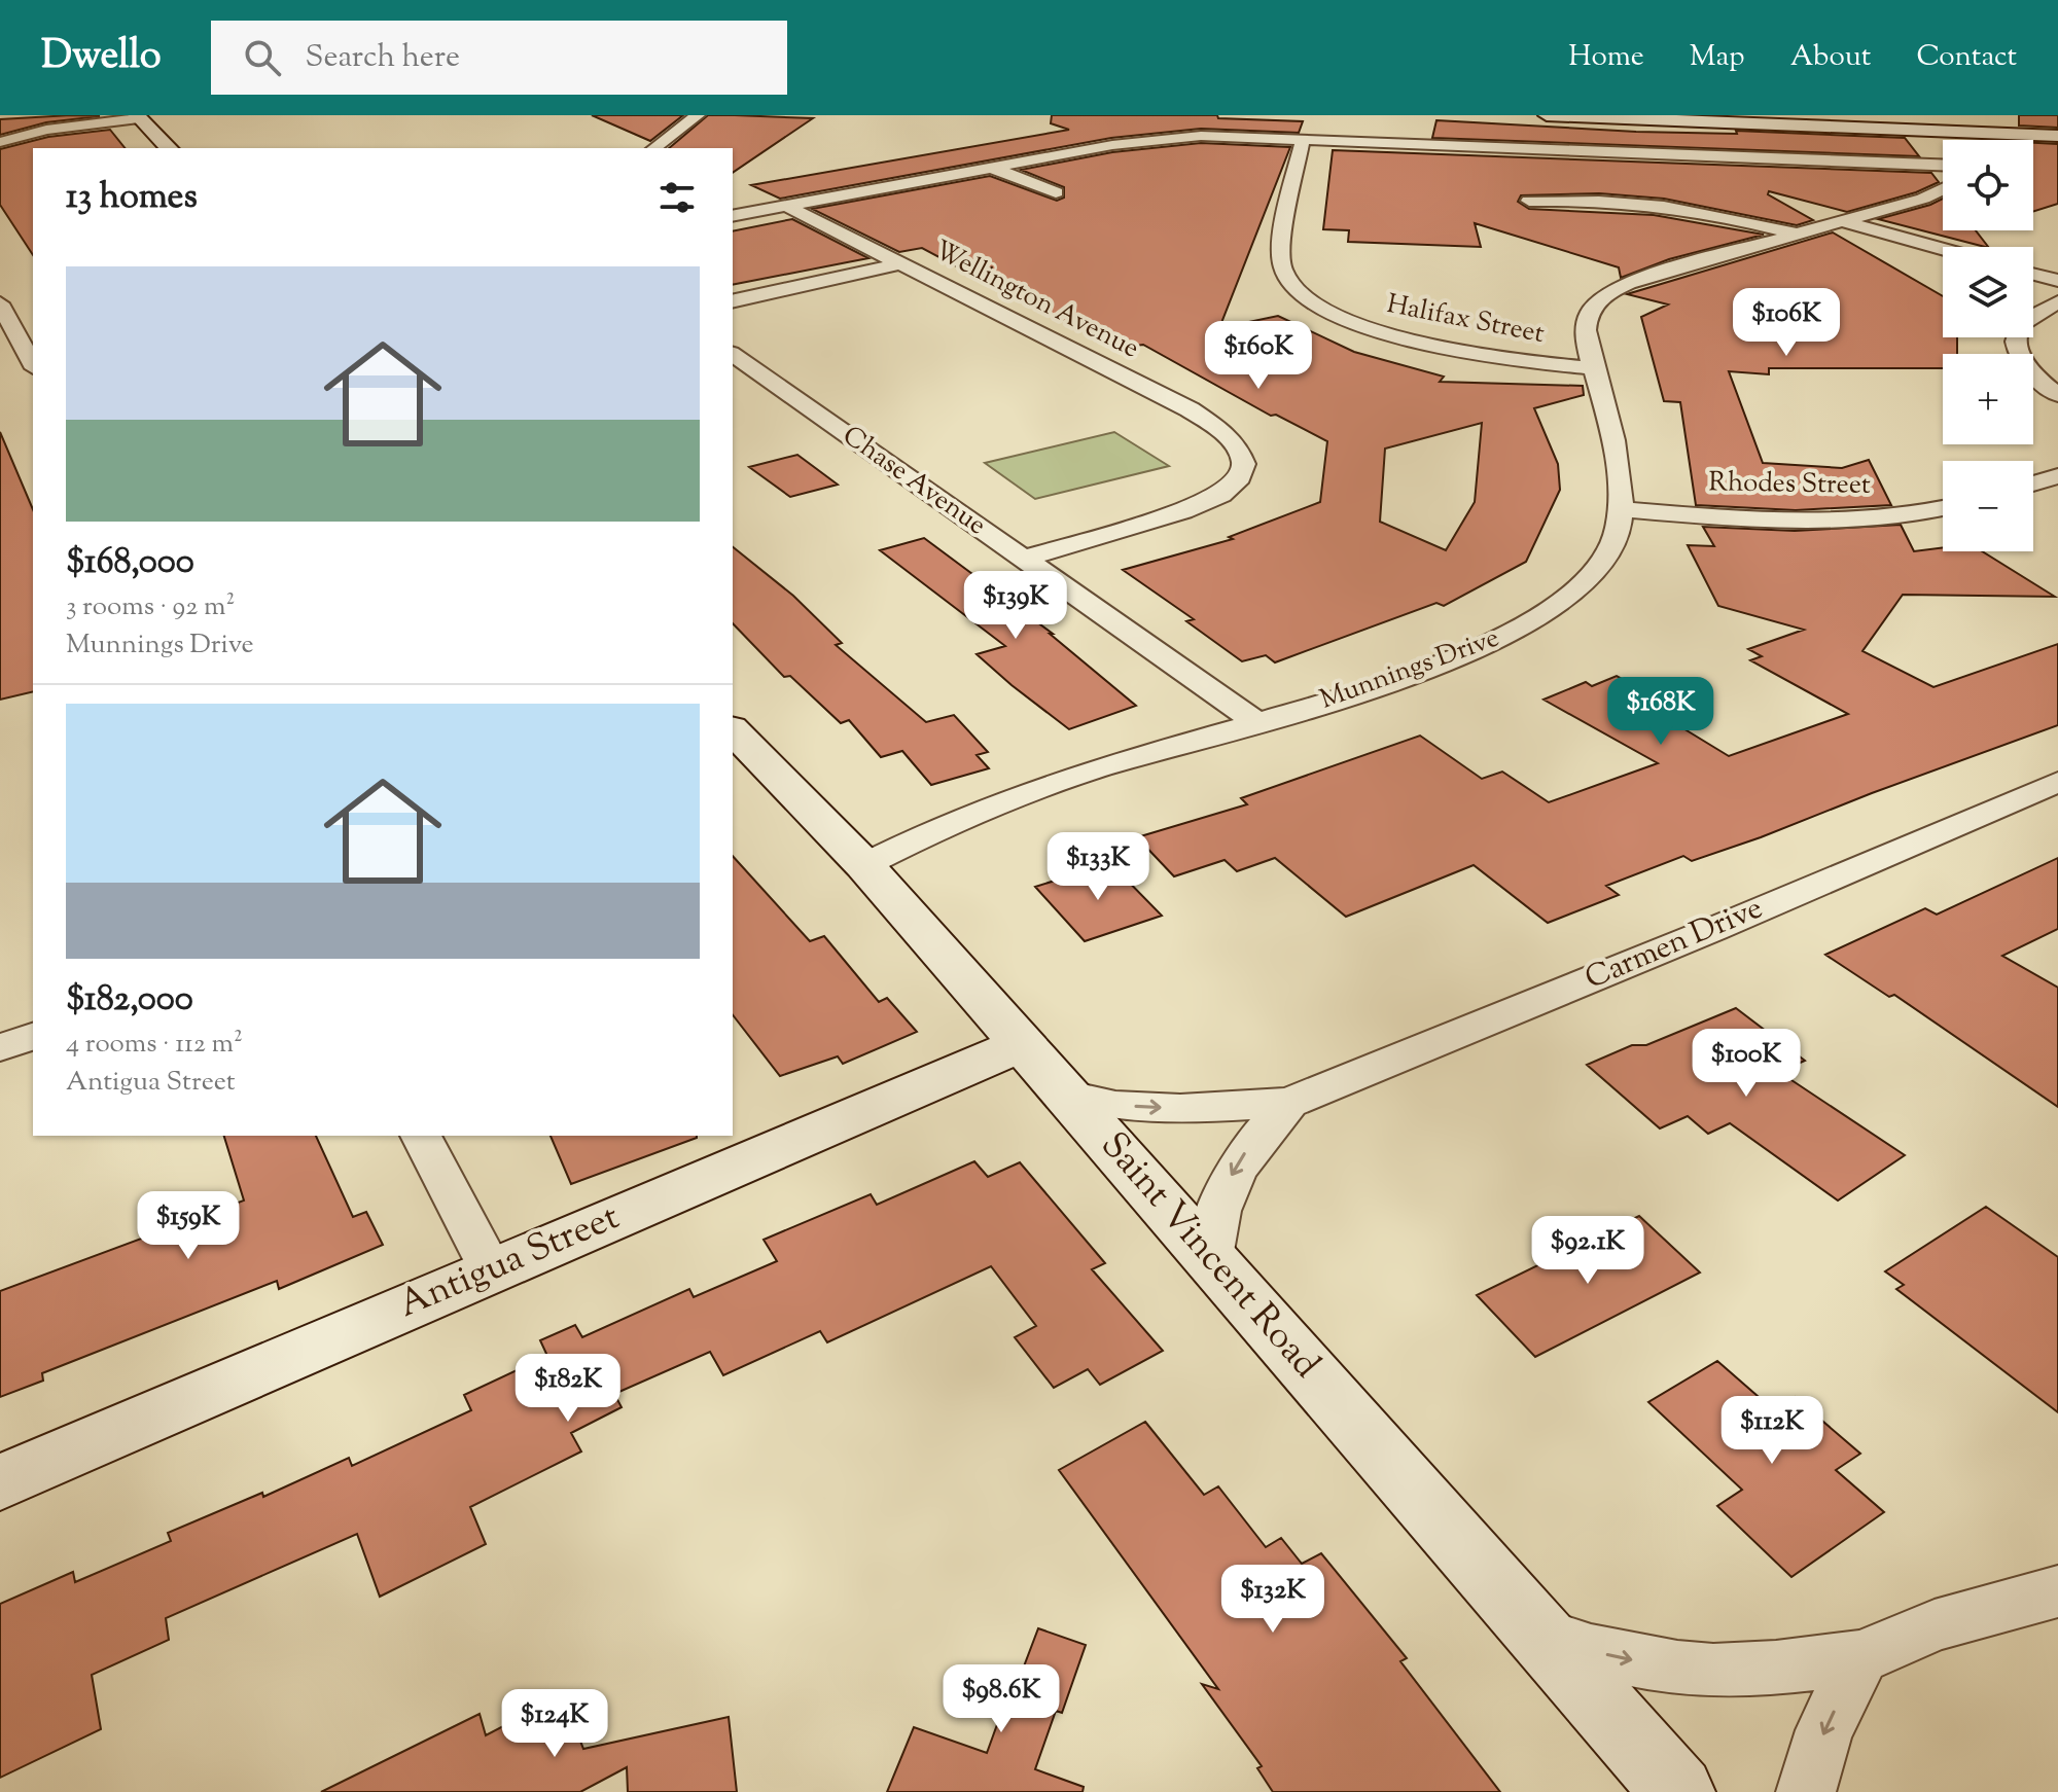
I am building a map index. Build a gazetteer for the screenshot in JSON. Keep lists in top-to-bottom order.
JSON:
{
  "streets": {
    "street": [
      "Wellington Avenue",
      "Halifax Street",
      "Chase Avenue",
      "Rhodes Street",
      "Munnings Drive",
      "Carmen Drive",
      "Saint Vincent Road",
      "Antigua Street"
    ]
  },
  "crossings": [
    ["Wellington Avenue", "Chase Avenue"],
    ["Halifax Street", "Munnings Drive"],
    ["Chase Avenue", "Munnings Drive"],
    ["Rhodes Street", "Munnings Drive"],
    ["Munnings Drive", "Saint Vincent Road"],
    ["Carmen Drive", "Saint Vincent Road"],
    ["Saint Vincent Road", "Antigua Street"]
  ],
  "page": {
    "header": "Dwello",
    "search": "Search here",
    "nav": [
      "Home",
      "Map",
      "About",
      "Contact"
    ],
    "map_buttons": ["+", "−"],
    "heading": "13 homes",
    "list": [
      {
        "name": "$168,000",
        "note": "3 rooms · 92 m² · Munnings Drive"
      },
      {
        "name": "$182,000",
        "note": "4 rooms · 112 m² · Antigua Street"
      }
    ],
    "price": [
      "$106K",
      "$160K",
      "$139K",
      "$168K",
      "$133K",
      "$100K",
      "$159K",
      "$92.1K",
      "$182K",
      "$112K",
      "$132K",
      "$98.6K",
      "$124K"
    ]
  }
}
